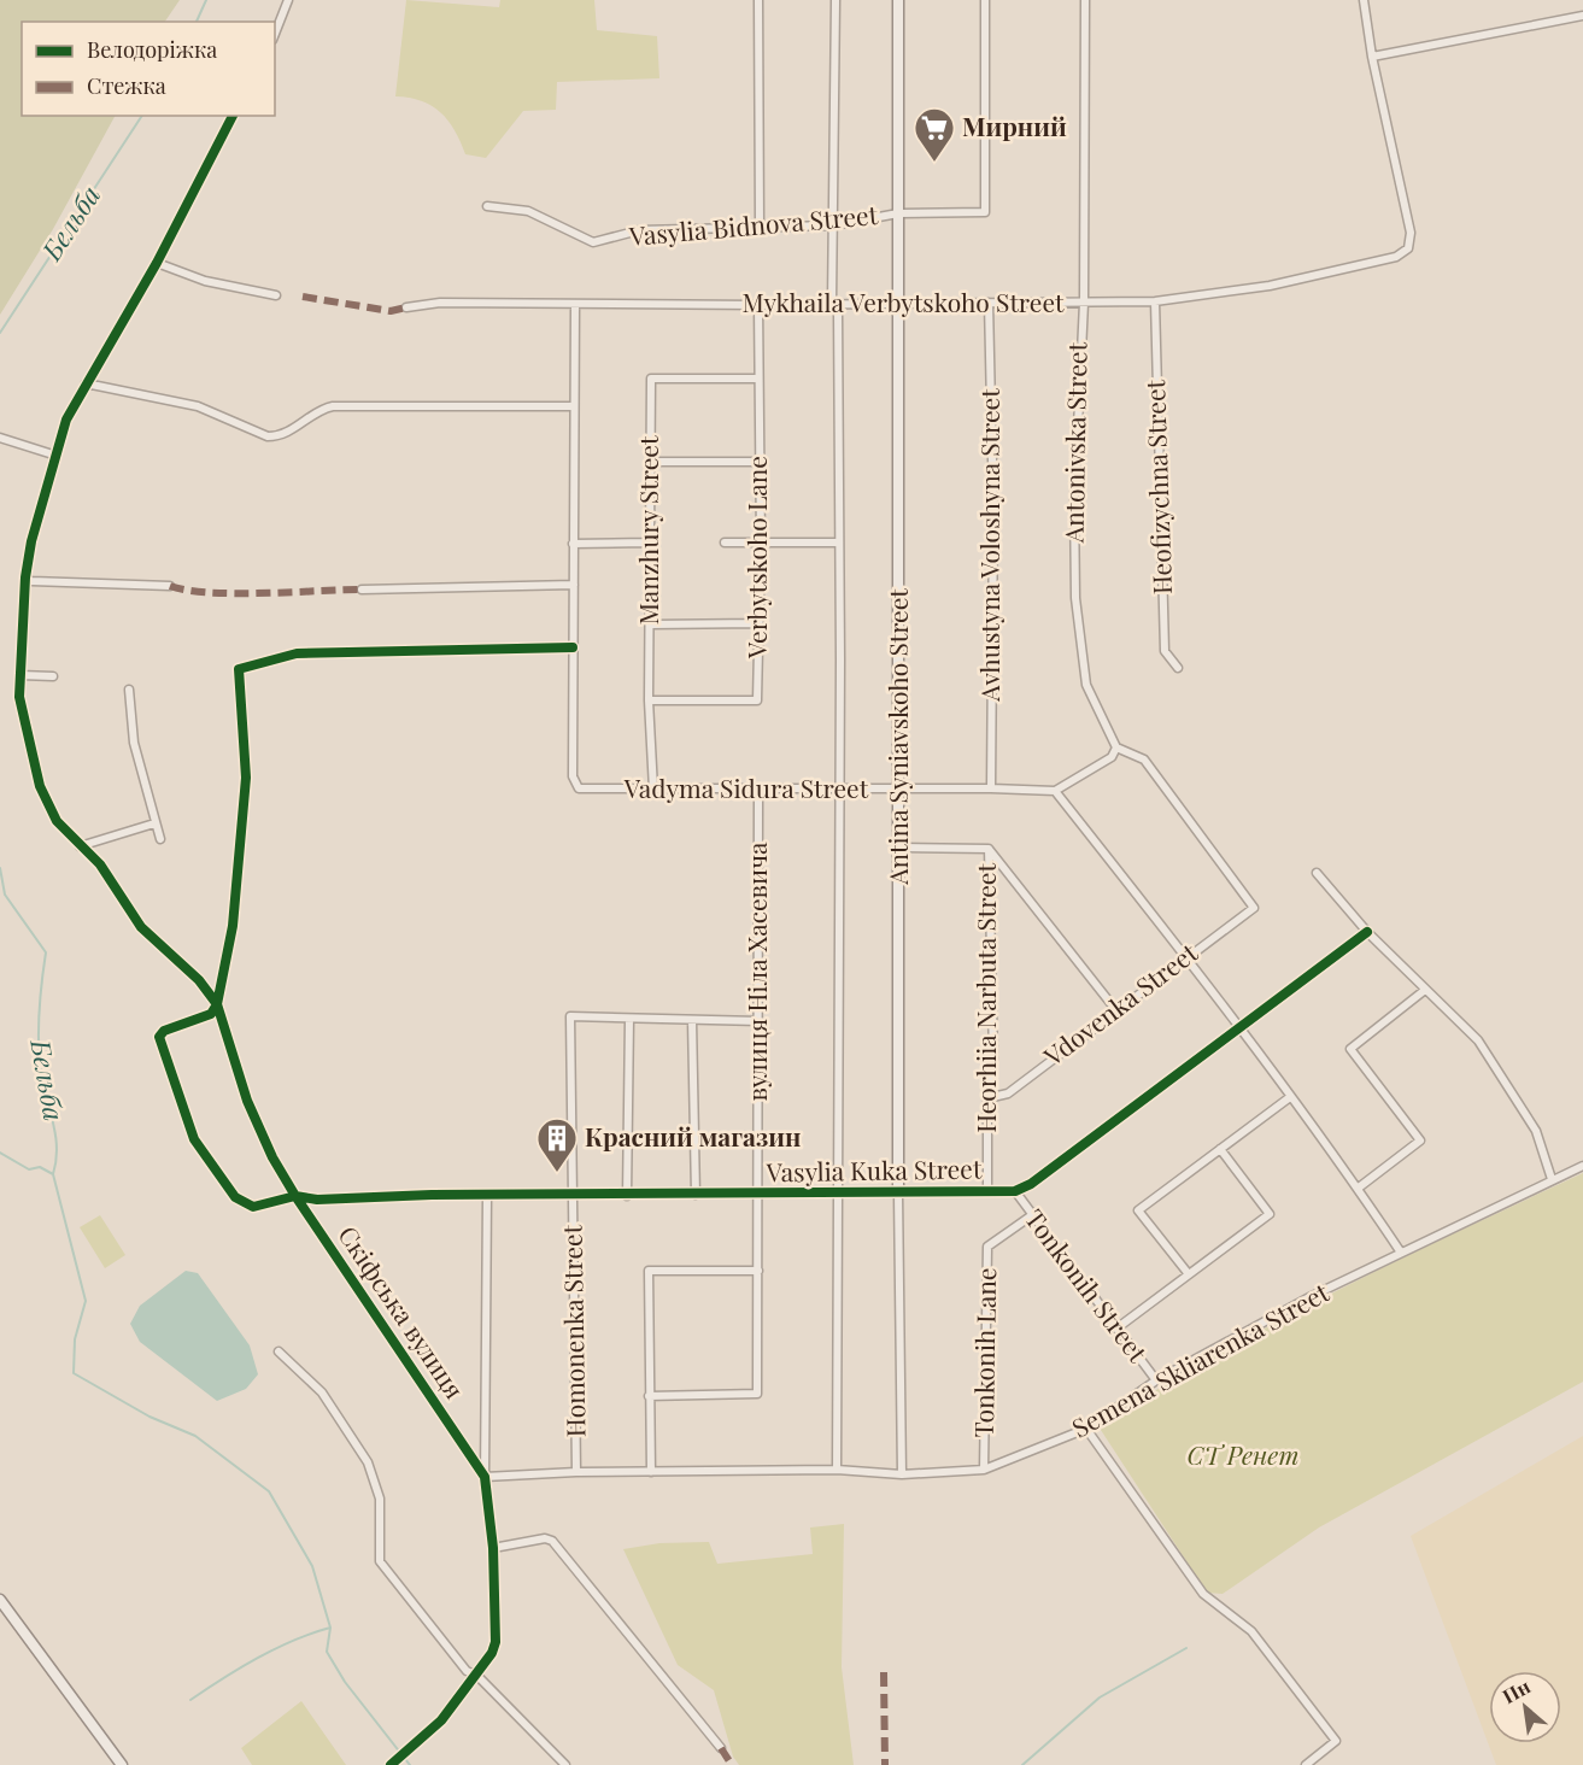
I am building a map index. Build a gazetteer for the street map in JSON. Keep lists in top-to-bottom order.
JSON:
{
  "streets": {
    "street": [
      "Vasylia Bidnova Street",
      "Mykhaila Verbytskoho Street",
      "Antonivska Street",
      "Heofizychna Street",
      "Manzhury Street",
      "Avhustyna Voloshyna Street",
      "Verbytskoho Lane",
      "Antina Syniavskoho Street",
      "Vadyma Sidura Street",
      "вулиця Ніла Хасевича",
      "Heorhiia Narbuta Street",
      "Vdovenka Street",
      "Vasylia Kuka Street",
      "Tonkonih Street",
      "Скіфська вулиця",
      "Homonenka Street",
      "Tonkonih Lane",
      "Semena Skliarenka Street"
    ]
  },
  "crossings": [
    ["Vasylia Bidnova Street", "Antina Syniavskoho Street"],
    ["Mykhaila Verbytskoho Street", "Antonivska Street"],
    ["Mykhaila Verbytskoho Street", "Heofizychna Street"],
    ["Mykhaila Verbytskoho Street", "Avhustyna Voloshyna Street"],
    ["Mykhaila Verbytskoho Street", "Verbytskoho Lane"],
    ["Mykhaila Verbytskoho Street", "Antina Syniavskoho Street"],
    ["Antonivska Street", "Vdovenka Street"],
    ["Manzhury Street", "Verbytskoho Lane"],
    ["Manzhury Street", "Vadyma Sidura Street"],
    ["Avhustyna Voloshyna Street", "Vadyma Sidura Street"],
    ["Antina Syniavskoho Street", "Vadyma Sidura Street"],
    ["Antina Syniavskoho Street", "Vasylia Kuka Street"],
    ["Antina Syniavskoho Street", "Semena Skliarenka Street"],
    ["Vadyma Sidura Street", "вулиця Ніла Хасевича"],
    ["вулиця Ніла Хасевича", "Vasylia Kuka Street"],
    ["Heorhiia Narbuta Street", "Vdovenka Street"],
    ["Heorhiia Narbuta Street", "Vasylia Kuka Street"],
    ["Vasylia Kuka Street", "Tonkonih Street"],
    ["Vasylia Kuka Street", "Скіфська вулиця"],
    ["Vasylia Kuka Street", "Homonenka Street"],
    ["Tonkonih Street", "Tonkonih Lane"],
    ["Tonkonih Street", "Semena Skliarenka Street"],
    ["Скіфська вулиця", "Semena Skliarenka Street"],
    ["Homonenka Street", "Semena Skliarenka Street"],
    ["Tonkonih Lane", "Semena Skliarenka Street"]
  ],
  "water": ["Бельба"],
  "parks": ["СТ Ренет"],
  "places": {
    "supermarket": ["Мирний"],
    "building": ["Красний магазин"]
  },
  "legend": ["Велодоріжка", "Стежка"],
  "north": "top left"
}
